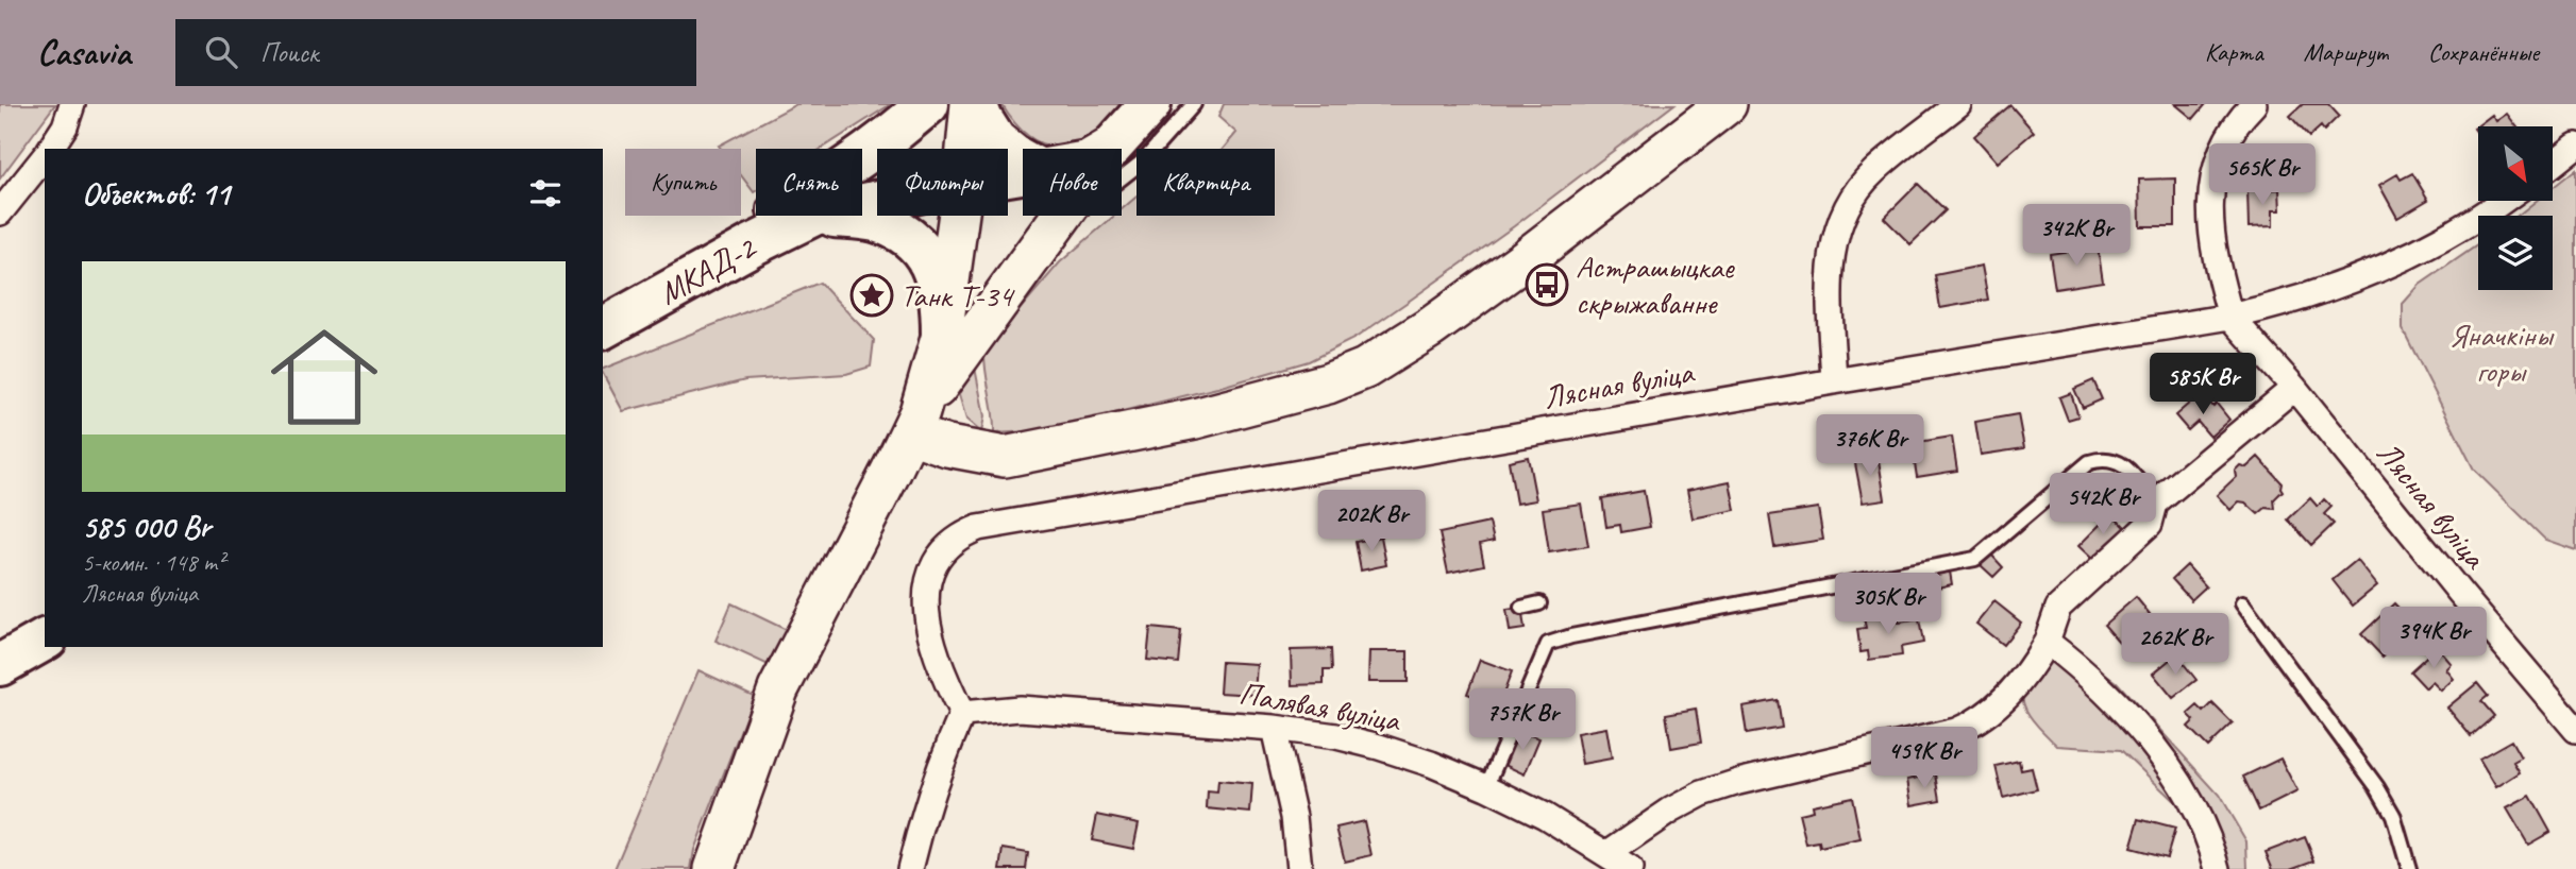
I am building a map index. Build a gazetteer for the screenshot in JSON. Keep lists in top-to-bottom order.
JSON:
{
  "streets": {
    "highway": ["МКАД-2"],
    "street": ["Лясная вуліца", "Палявая вуліца"]
  },
  "crossings": [
    ["Лясная вуліца", "Палявая вуліца"]
  ],
  "parks": ["Яначкіны горы"],
  "places": {
    "bus stop": ["Астрашыцкае скрыжаванне"],
    "place": ["Танк Т-34"]
  },
  "north": "bottom right",
  "page": {
    "header": "Casavia",
    "search": "Поиск",
    "nav": ["Карта", "Маршрут", "Сохранённые"],
    "price": [
      "565K Br",
      "342K Br",
      "585K Br",
      "376K Br",
      "542K Br",
      "202K Br",
      "305K Br",
      "394K Br",
      "262K Br",
      "757K Br",
      "459K Br"
    ],
    "chip": [
      "Купить",
      "Снять",
      "Фильтры",
      "Новое",
      "Квартира"
    ],
    "heading": "Объектов: 11",
    "list": [
      {
        "name": "585 000 Br",
        "note": "5-комн. · 148 m² · Лясная вуліца"
      }
    ]
  }
}
